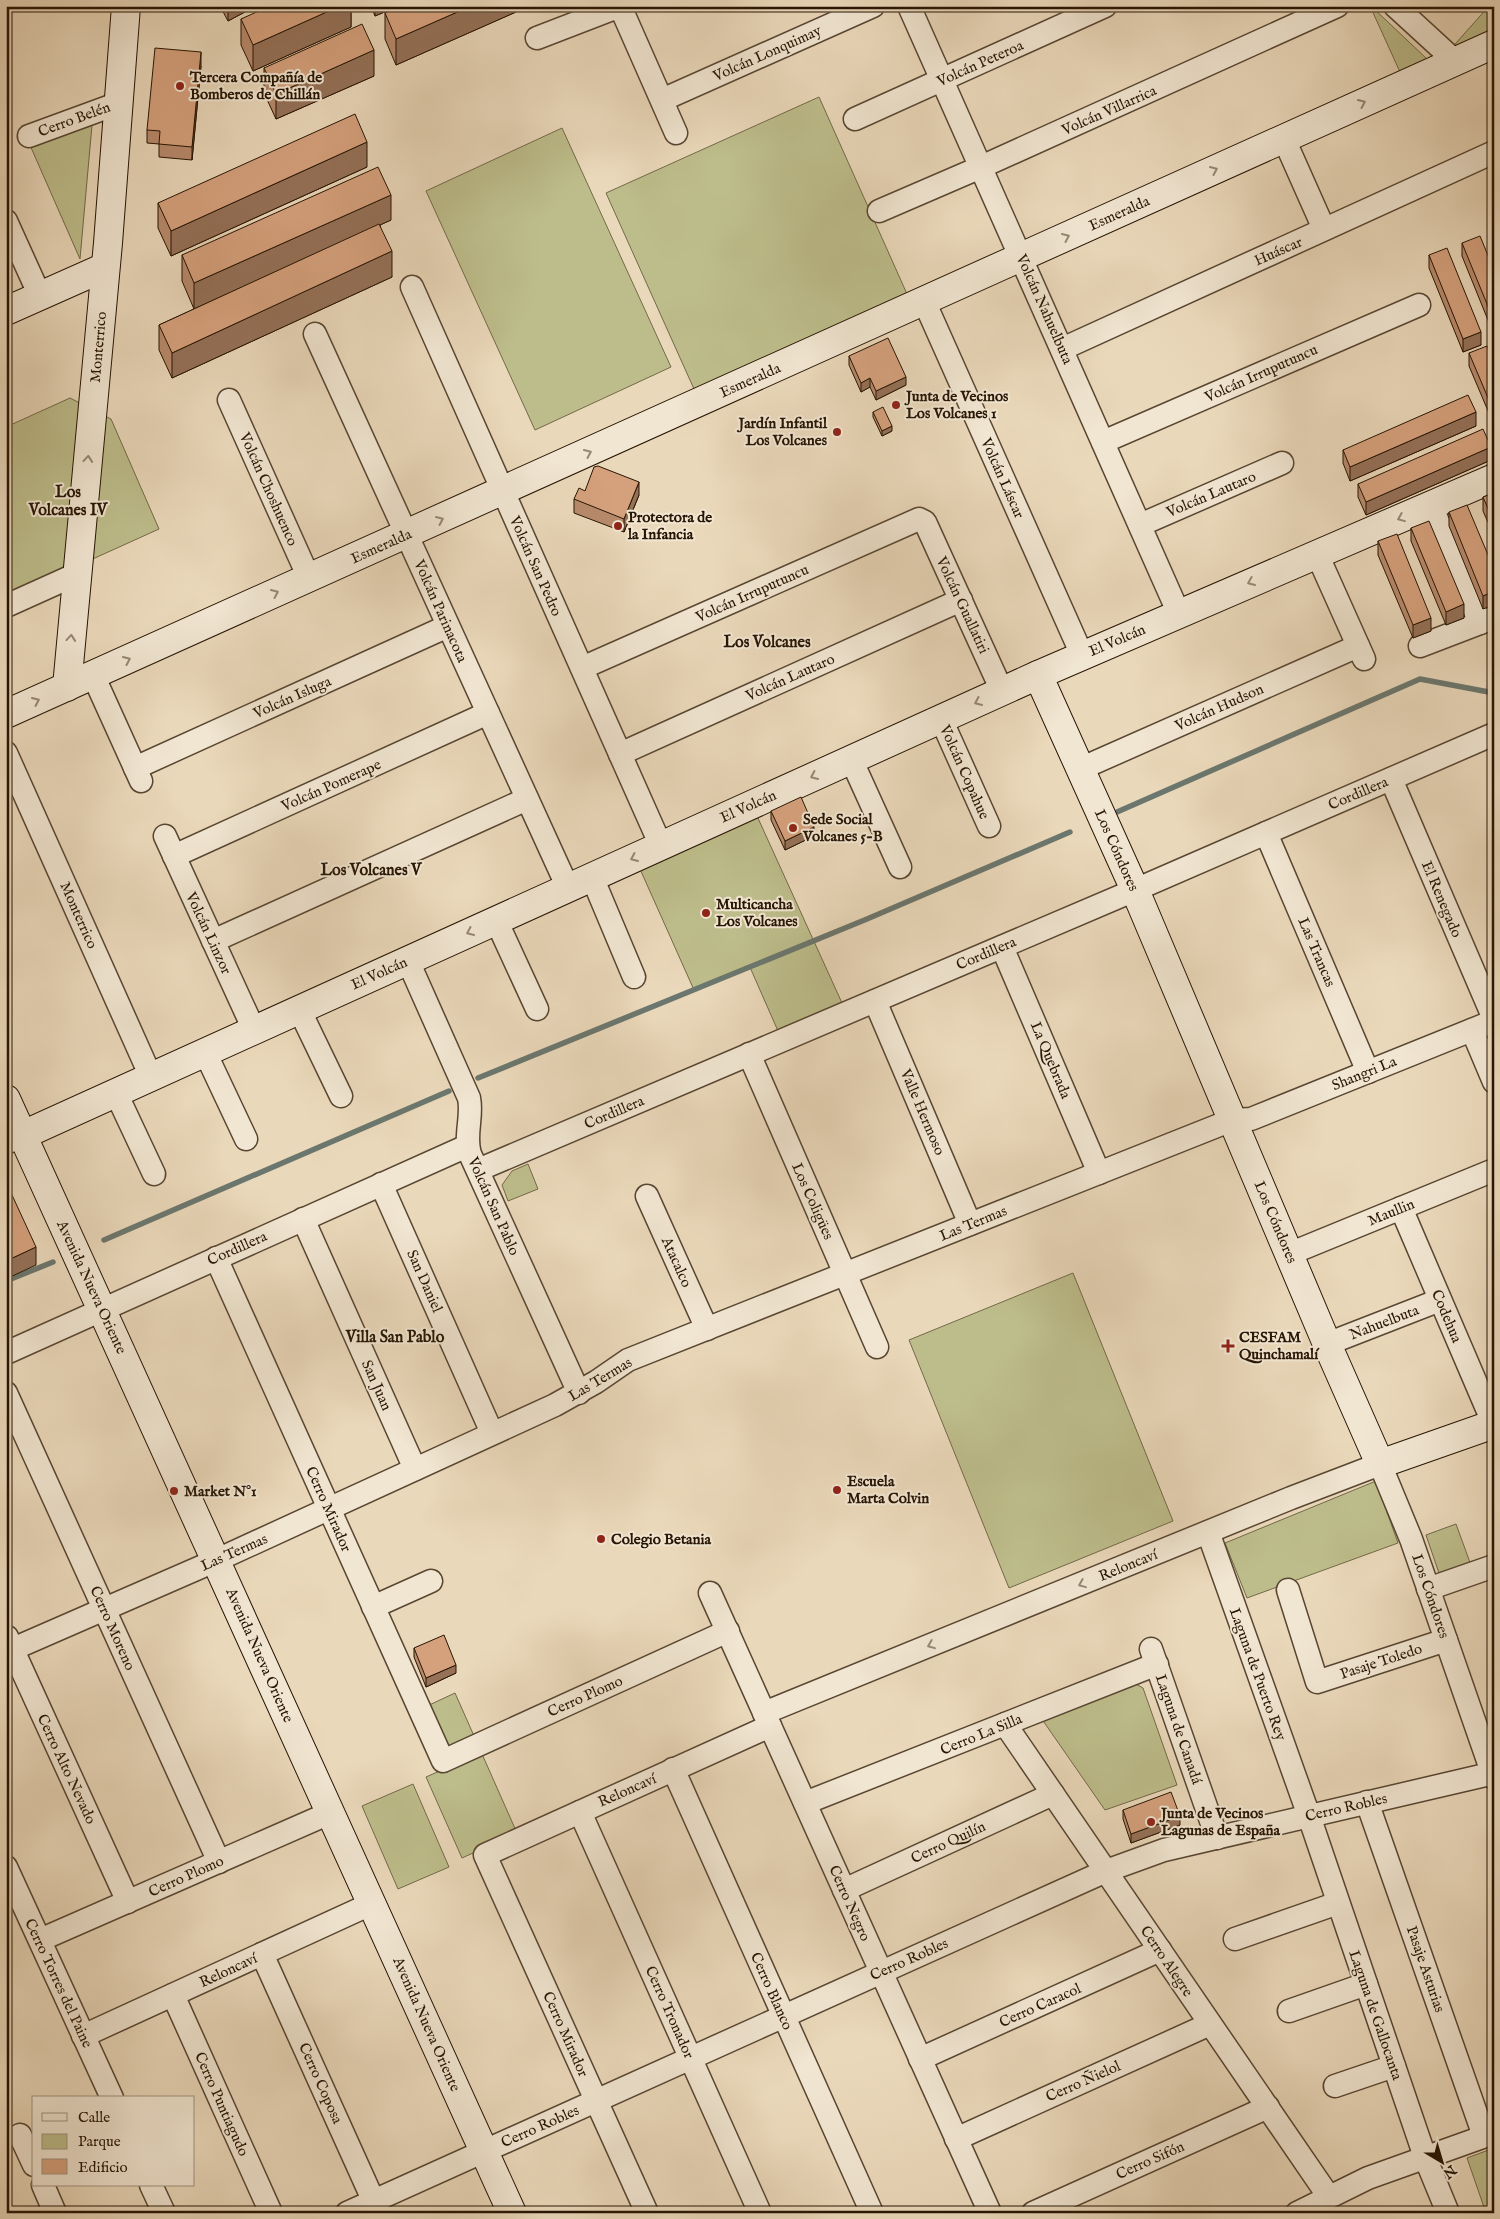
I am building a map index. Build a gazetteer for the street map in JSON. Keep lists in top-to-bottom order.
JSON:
{
  "streets": {
    "street": [
      "Volcán Lonquimay",
      "Volcán Peteroa",
      "Volcán Villarrica",
      "Cerro Belén",
      "Esmeralda",
      "Huáscar",
      "Volcán Nahuelbuta",
      "Monterrico",
      "Volcán Irruputuncu",
      "Volcán Láscar",
      "Volcán Choshuenco",
      "Volcán Lautaro",
      "Volcán San Pedro",
      "Volcán Guallatiri",
      "Volcán Parinacota",
      "El Volcán",
      "Volcán Isluga",
      "Volcán Hudson",
      "Volcán Copahue",
      "Volcán Pomerape",
      "Cordillera",
      "Los Cóndores",
      "El Renegado",
      "Volcán Linzor",
      "Las Trancas",
      "La Quebrada",
      "Shangri La",
      "Valle Hermoso",
      "Los Coligües",
      "Volcán San Pablo",
      "Maullin",
      "Las Termas",
      "Atacalco",
      "San Daniel",
      "Avenida Nueva Oriente",
      "Codehua",
      "Nahuelbuta",
      "San Juan",
      "Cerro Mirador",
      "Reloncaví",
      "Cerro Moreno",
      "Pasaje Toledo",
      "Laguna de Puerto Rey",
      "Cerro Plomo",
      "Laguna de Canadá",
      "Cerro La Silla",
      "Cerro Alto Nevado",
      "Cerro Robles",
      "Cerro Quilín",
      "Cerro Negro",
      "Cerro Alegre",
      "Pasaje Asturias",
      "Cerro Torres del Paine",
      "Cerro Blanco",
      "Cerro Caracol",
      "Cerro Tronador",
      "Laguna de Gallocanta",
      "Cerro Ñielol",
      "Cerro Coposa",
      "Cerro Puntiagudo",
      "Cerro Sifón"
    ]
  },
  "crossings": [
    ["Volcán Peteroa", "Volcán Nahuelbuta"],
    ["Volcán Villarrica", "Volcán Nahuelbuta"],
    ["Cerro Belén", "Monterrico"],
    ["Esmeralda", "Volcán Nahuelbuta"],
    ["Esmeralda", "Monterrico"],
    ["Esmeralda", "Volcán Láscar"],
    ["Esmeralda", "Volcán Choshuenco"],
    ["Esmeralda", "Volcán San Pedro"],
    ["Esmeralda", "Volcán Parinacota"],
    ["Esmeralda", "Volcán Isluga"],
    ["Huáscar", "Volcán Nahuelbuta"],
    ["Volcán Nahuelbuta", "Volcán Irruputuncu"],
    ["Volcán Nahuelbuta", "Volcán Lautaro"],
    ["Volcán Nahuelbuta", "El Volcán"],
    ["Monterrico", "El Volcán"],
    ["Volcán Irruputuncu", "Volcán San Pedro"],
    ["Volcán Irruputuncu", "Volcán Guallatiri"],
    ["Volcán Láscar", "El Volcán"],
    ["Volcán Lautaro", "Volcán San Pedro"],
    ["Volcán Lautaro", "Volcán Guallatiri"],
    ["Volcán San Pedro", "El Volcán"],
    ["Volcán Guallatiri", "El Volcán"],
    ["Volcán Parinacota", "El Volcán"],
    ["Volcán Parinacota", "Volcán Isluga"],
    ["Volcán Parinacota", "Volcán Pomerape"],
    ["El Volcán", "Volcán Hudson"],
    ["El Volcán", "Volcán Copahue"],
    ["El Volcán", "Los Cóndores"],
    ["El Volcán", "Volcán Linzor"],
    ["El Volcán", "Volcán San Pablo"],
    ["El Volcán", "Avenida Nueva Oriente"],
    ["Volcán Hudson", "Los Cóndores"],
    ["Volcán Pomerape", "Volcán Linzor"],
    ["Cordillera", "Los Cóndores"],
    ["Cordillera", "El Renegado"],
    ["Cordillera", "Las Trancas"],
    ["Cordillera", "La Quebrada"],
    ["Cordillera", "Valle Hermoso"],
    ["Cordillera", "Los Coligües"],
    ["Cordillera", "Volcán San Pablo"],
    ["Cordillera", "San Daniel"],
    ["Cordillera", "Avenida Nueva Oriente"],
    ["Cordillera", "San Juan"],
    ["Cordillera", "Cerro Mirador"],
    ["Los Cóndores", "Shangri La"],
    ["Los Cóndores", "Maullin"],
    ["Los Cóndores", "Las Termas"],
    ["Los Cóndores", "Nahuelbuta"],
    ["Los Cóndores", "Reloncaví"],
    ["Los Cóndores", "Pasaje Toledo"],
    ["Los Cóndores", "Cerro Robles"],
    ["El Renegado", "Shangri La"],
    ["Las Trancas", "Shangri La"],
    ["La Quebrada", "Las Termas"],
    ["Shangri La", "Las Termas"],
    ["Valle Hermoso", "Las Termas"],
    ["Los Coligües", "Las Termas"],
    ["Volcán San Pablo", "Las Termas"],
    ["Maullin", "Codehua"],
    ["Las Termas", "Atacalco"],
    ["Las Termas", "San Daniel"],
    ["Las Termas", "Avenida Nueva Oriente"],
    ["Las Termas", "San Juan"],
    ["Las Termas", "Cerro Mirador"],
    ["Las Termas", "Cerro Moreno"],
    ["Las Termas", "Cerro Alto Nevado"],
    ["Avenida Nueva Oriente", "Reloncaví"],
    ["Avenida Nueva Oriente", "Cerro Plomo"],
    ["Avenida Nueva Oriente", "Cerro Robles"],
    ["Codehua", "Nahuelbuta"],
    ["Codehua", "Reloncaví"],
    ["Cerro Mirador", "Reloncaví"],
    ["Cerro Mirador", "Cerro Plomo"],
    ["Cerro Mirador", "Cerro Robles"],
    ["Reloncaví", "Laguna de Puerto Rey"],
    ["Reloncaví", "Cerro Negro"],
    ["Reloncaví", "Cerro Torres del Paine"],
    ["Reloncaví", "Cerro Blanco"],
    ["Reloncaví", "Cerro Tronador"],
    ["Reloncaví", "Cerro Coposa"],
    ["Reloncaví", "Cerro Puntiagudo"],
    ["Cerro Moreno", "Cerro Plomo"],
    ["Laguna de Puerto Rey", "Cerro Robles"],
    ["Laguna de Puerto Rey", "Laguna de Gallocanta"],
    ["Cerro Plomo", "Cerro Alto Nevado"],
    ["Cerro Plomo", "Cerro Negro"],
    ["Cerro Plomo", "Cerro Torres del Paine"],
    ["Laguna de Canadá", "Cerro La Silla"],
    ["Laguna de Canadá", "Cerro Robles"],
    ["Cerro La Silla", "Cerro Negro"],
    ["Cerro La Silla", "Cerro Alegre"],
    ["Cerro Robles", "Cerro Negro"],
    ["Cerro Robles", "Cerro Alegre"],
    ["Cerro Robles", "Pasaje Asturias"],
    ["Cerro Robles", "Cerro Blanco"],
    ["Cerro Robles", "Cerro Tronador"],
    ["Cerro Robles", "Laguna de Gallocanta"],
    ["Cerro Robles", "Cerro Coposa"],
    ["Cerro Quilín", "Cerro Negro"],
    ["Cerro Quilín", "Cerro Alegre"],
    ["Cerro Negro", "Cerro Caracol"],
    ["Cerro Negro", "Cerro Ñielol"],
    ["Cerro Alegre", "Cerro Caracol"],
    ["Cerro Alegre", "Cerro Ñielol"],
    ["Cerro Alegre", "Cerro Sifón"]
  ],
  "one_way": ["Esmeralda", "Monterrico", "El Volcán"],
  "districts": [
    "Los Volcanes IV",
    "Los Volcanes",
    "Los Volcanes V",
    "Villa San Pablo"
  ],
  "places": {
    "other": [
      "Tercera Compañía de Bomberos de Chillán",
      "Junta de Vecinos Los Volcanes 1",
      "Jardín Infantil Los Volcanes",
      "Protectora de la Infancia",
      "Sede Social Volcanes 5-B",
      "Multicancha Los Volcanes",
      "Escuela Marta Colvin",
      "Market N°1",
      "Colegio Betania",
      "Junta de Vecinos Lagunas de España"
    ],
    "health": ["CESFAM Quinchamalí"]
  },
  "legend": ["Calle", "Parque", "Edificio"],
  "north": "bottom right"
}
